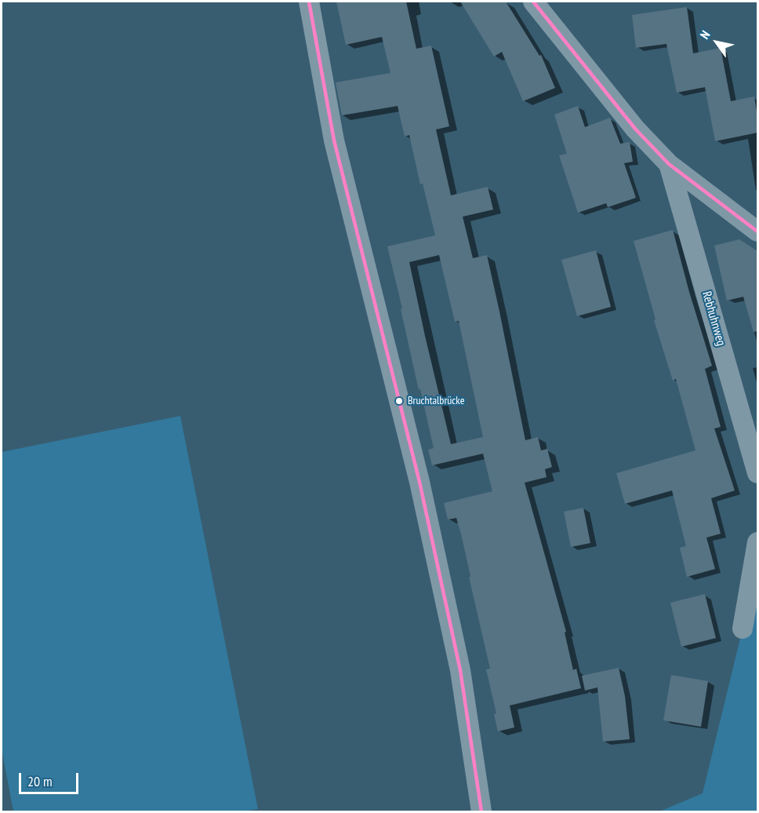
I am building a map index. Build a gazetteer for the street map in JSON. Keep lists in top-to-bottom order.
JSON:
{
  "streets": {
    "street": ["Rebhuhnweg"]
  },
  "places": ["Bruchtalbrücke"],
  "scale_bar": "20 m",
  "north": "top left"
}
